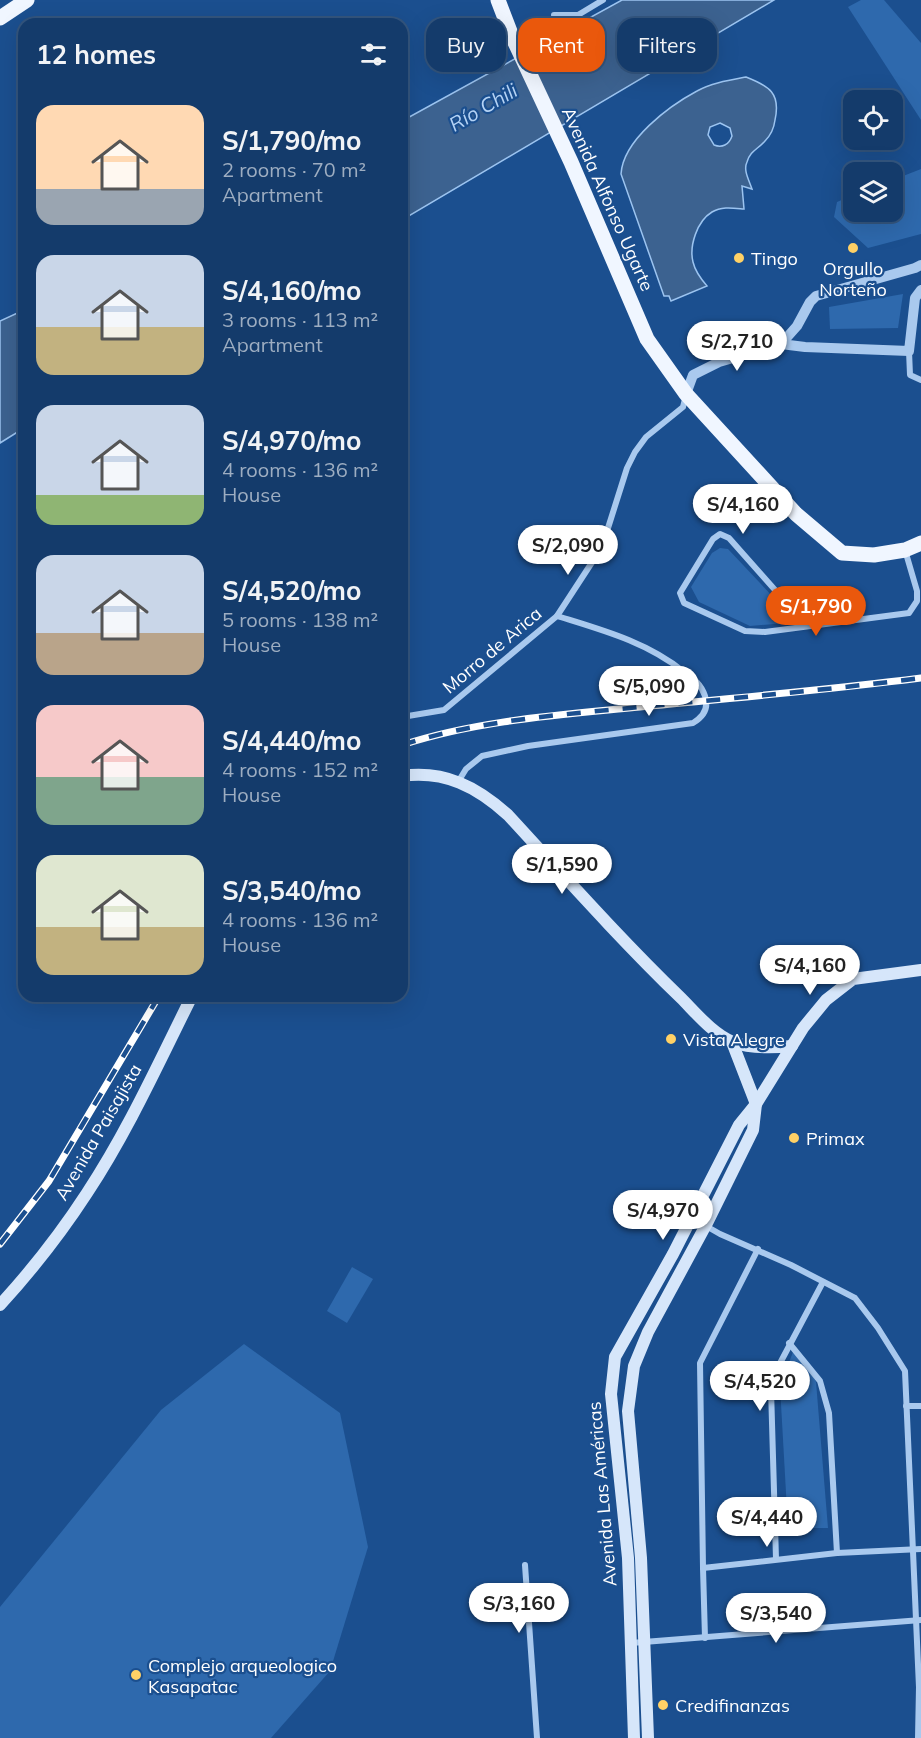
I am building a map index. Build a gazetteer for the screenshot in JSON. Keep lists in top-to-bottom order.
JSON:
{
  "streets": {
    "main road": ["Avenida Alfonso Ugarte", "Avenida Paisajista", "Avenida Las Américas"],
    "street": ["Morro de Arica"]
  },
  "crossings": [
    ["Avenida Alfonso Ugarte", "Morro de Arica"]
  ],
  "water": ["Río Chili"],
  "places": [
    "Orgullo Norteño",
    "Tingo",
    "Vista Alegre",
    "Primax",
    "Complejo arqueologico Kasapatac",
    "Credifinanzas"
  ],
  "page": {
    "chip": ["Buy", "Rent", "Filters"],
    "heading": "12 homes",
    "list": [
      {
        "name": "S/1,790/mo",
        "note": "2 rooms · 70 m² · Apartment"
      },
      {
        "name": "S/4,160/mo",
        "note": "3 rooms · 113 m² · Apartment"
      },
      {
        "name": "S/4,970/mo",
        "note": "4 rooms · 136 m² · House"
      },
      {
        "name": "S/4,520/mo",
        "note": "5 rooms · 138 m² · House"
      },
      {
        "name": "S/4,440/mo",
        "note": "4 rooms · 152 m² · House"
      },
      {
        "name": "S/3,540/mo",
        "note": "4 rooms · 136 m² · House"
      }
    ],
    "price": [
      "S/2,710",
      "S/4,160",
      "S/2,090",
      "S/1,790",
      "S/5,090",
      "S/1,590",
      "S/4,160",
      "S/4,970",
      "S/4,520",
      "S/4,440",
      "S/3,160",
      "S/3,540"
    ]
  }
}
